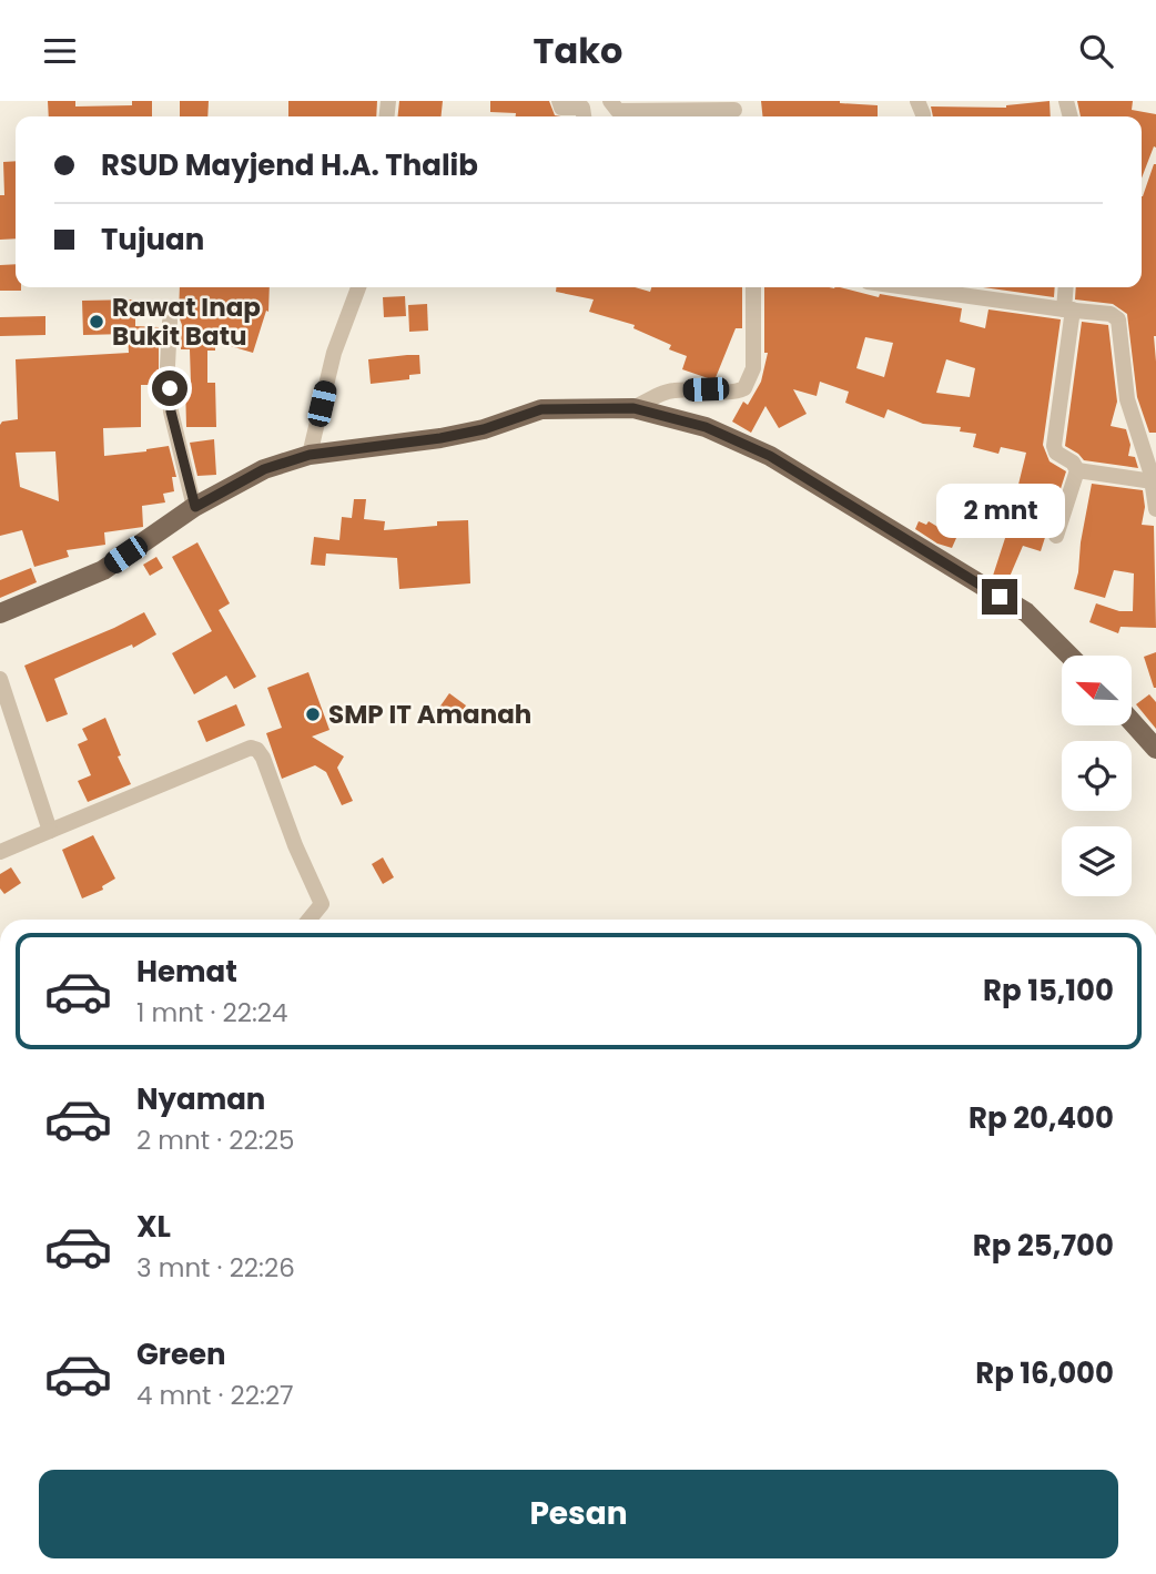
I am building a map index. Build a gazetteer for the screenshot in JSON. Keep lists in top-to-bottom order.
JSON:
{
  "places": ["Rawat Inap Bukit Batu", "SMP IT Amanah"],
  "north": "top left",
  "page": {
    "header": "Tako",
    "banner": ["RSUD Mayjend H.A. Thalib", "Tujuan"],
    "bubble": "2 mnt",
    "list": [
      {
        "name": "Hemat",
        "note": "1 mnt · 22:24",
        "value": "Rp 15,100"
      },
      {
        "name": "Nyaman",
        "note": "2 mnt · 22:25",
        "value": "Rp 20,400"
      },
      {
        "name": "XL",
        "note": "3 mnt · 22:26",
        "value": "Rp 25,700"
      },
      {
        "name": "Green",
        "note": "4 mnt · 22:27",
        "value": "Rp 16,000"
      }
    ],
    "buttons": "Pesan"
  }
}
